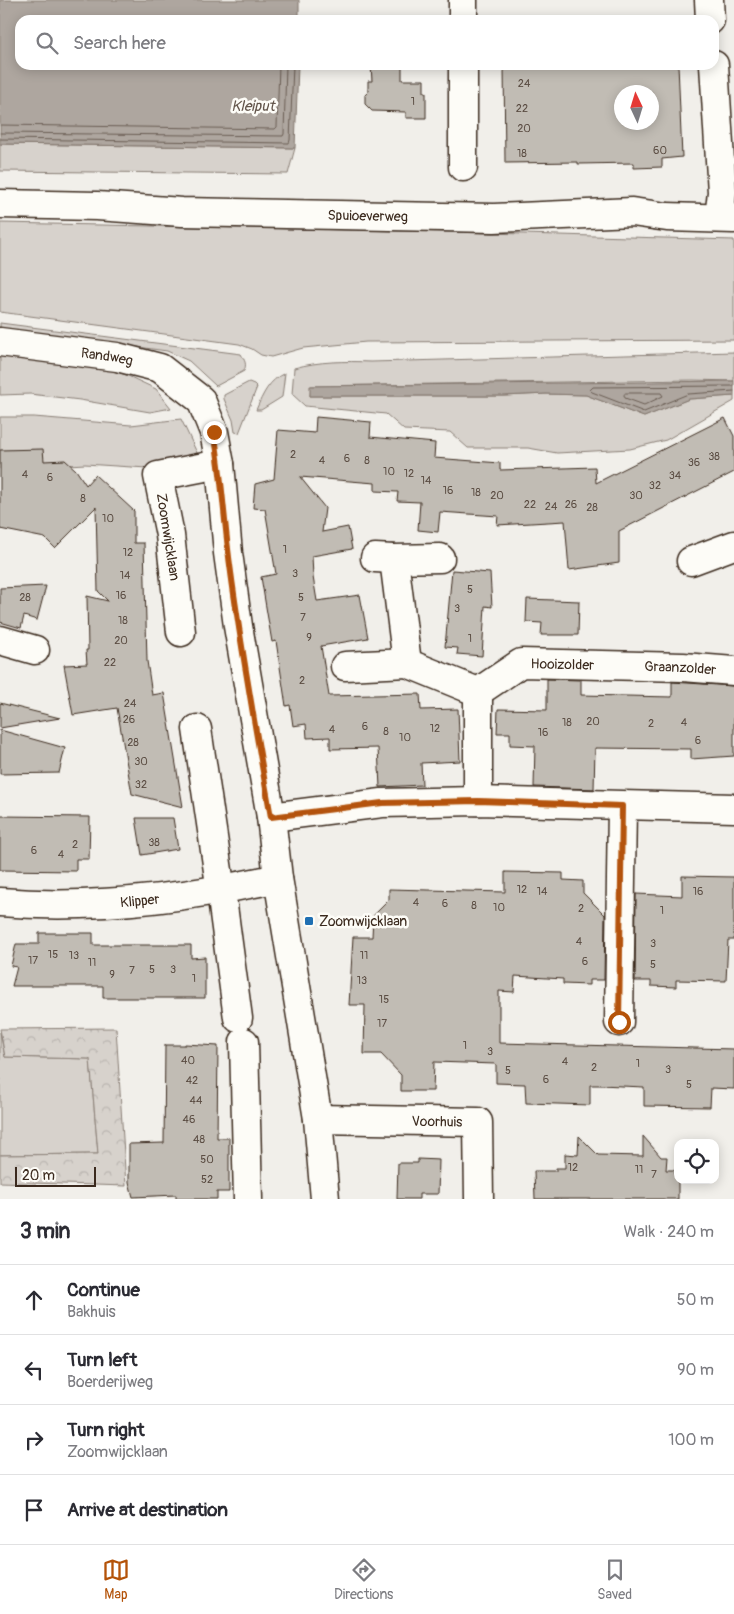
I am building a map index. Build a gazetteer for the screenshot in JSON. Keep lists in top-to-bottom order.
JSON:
{
  "streets": {
    "street": [
      "Spuioeverweg",
      "Randweg",
      "Zoomwijcklaan",
      "Hooizolder",
      "Graanzolder",
      "Klipper",
      "Voorhuis"
    ]
  },
  "crossings": [
    ["Randweg", "Zoomwijcklaan"],
    ["Hooizolder", "Graanzolder"]
  ],
  "water": ["Kleiput"],
  "places": {
    "transit": ["Zoomwijcklaan"]
  },
  "house_numbers": [
    "24",
    "1",
    "22",
    "20",
    "60",
    "18",
    "2",
    "38",
    "6",
    "4",
    "8",
    "36",
    "10",
    "12",
    "4",
    "34",
    "6",
    "14",
    "32",
    "16",
    "18",
    "20",
    "30",
    "8",
    "22",
    "26",
    "24",
    "28",
    "10",
    "1",
    "12",
    "3",
    "14",
    "5",
    "16",
    "28",
    "5",
    "3",
    "7",
    "18",
    "9",
    "1",
    "20",
    "22",
    "2",
    "24",
    "26",
    "20",
    "18",
    "4",
    "2",
    "6",
    "12",
    "4",
    "8",
    "16",
    "10",
    "6",
    "28",
    "30",
    "32",
    "38",
    "2",
    "6",
    "4",
    "12",
    "14",
    "16",
    "4",
    "6",
    "8",
    "10",
    "2",
    "1",
    "4",
    "3",
    "15",
    "13",
    "11",
    "17",
    "6",
    "11",
    "5",
    "5",
    "3",
    "7",
    "9",
    "1",
    "13",
    "15",
    "17",
    "1",
    "3",
    "40",
    "4",
    "1",
    "2",
    "3",
    "5",
    "6",
    "42",
    "5",
    "44",
    "46",
    "48",
    "50",
    "12",
    "11",
    "7",
    "52"
  ],
  "scale_bar": "20 m",
  "north": "top",
  "page": {
    "search": "Search here",
    "scale": "20 m",
    "heading": ["3 min", "Walk · 240 m"],
    "list": [
      ["Continue", "Bakhuis", "50 m"],
      ["Turn left", "Boerderijweg", "90 m"],
      ["Turn right", "Zoomwijcklaan", "100 m"],
      "Arrive at destination"
    ],
    "nav": ["Map", "Directions", "Saved"]
  }
}
